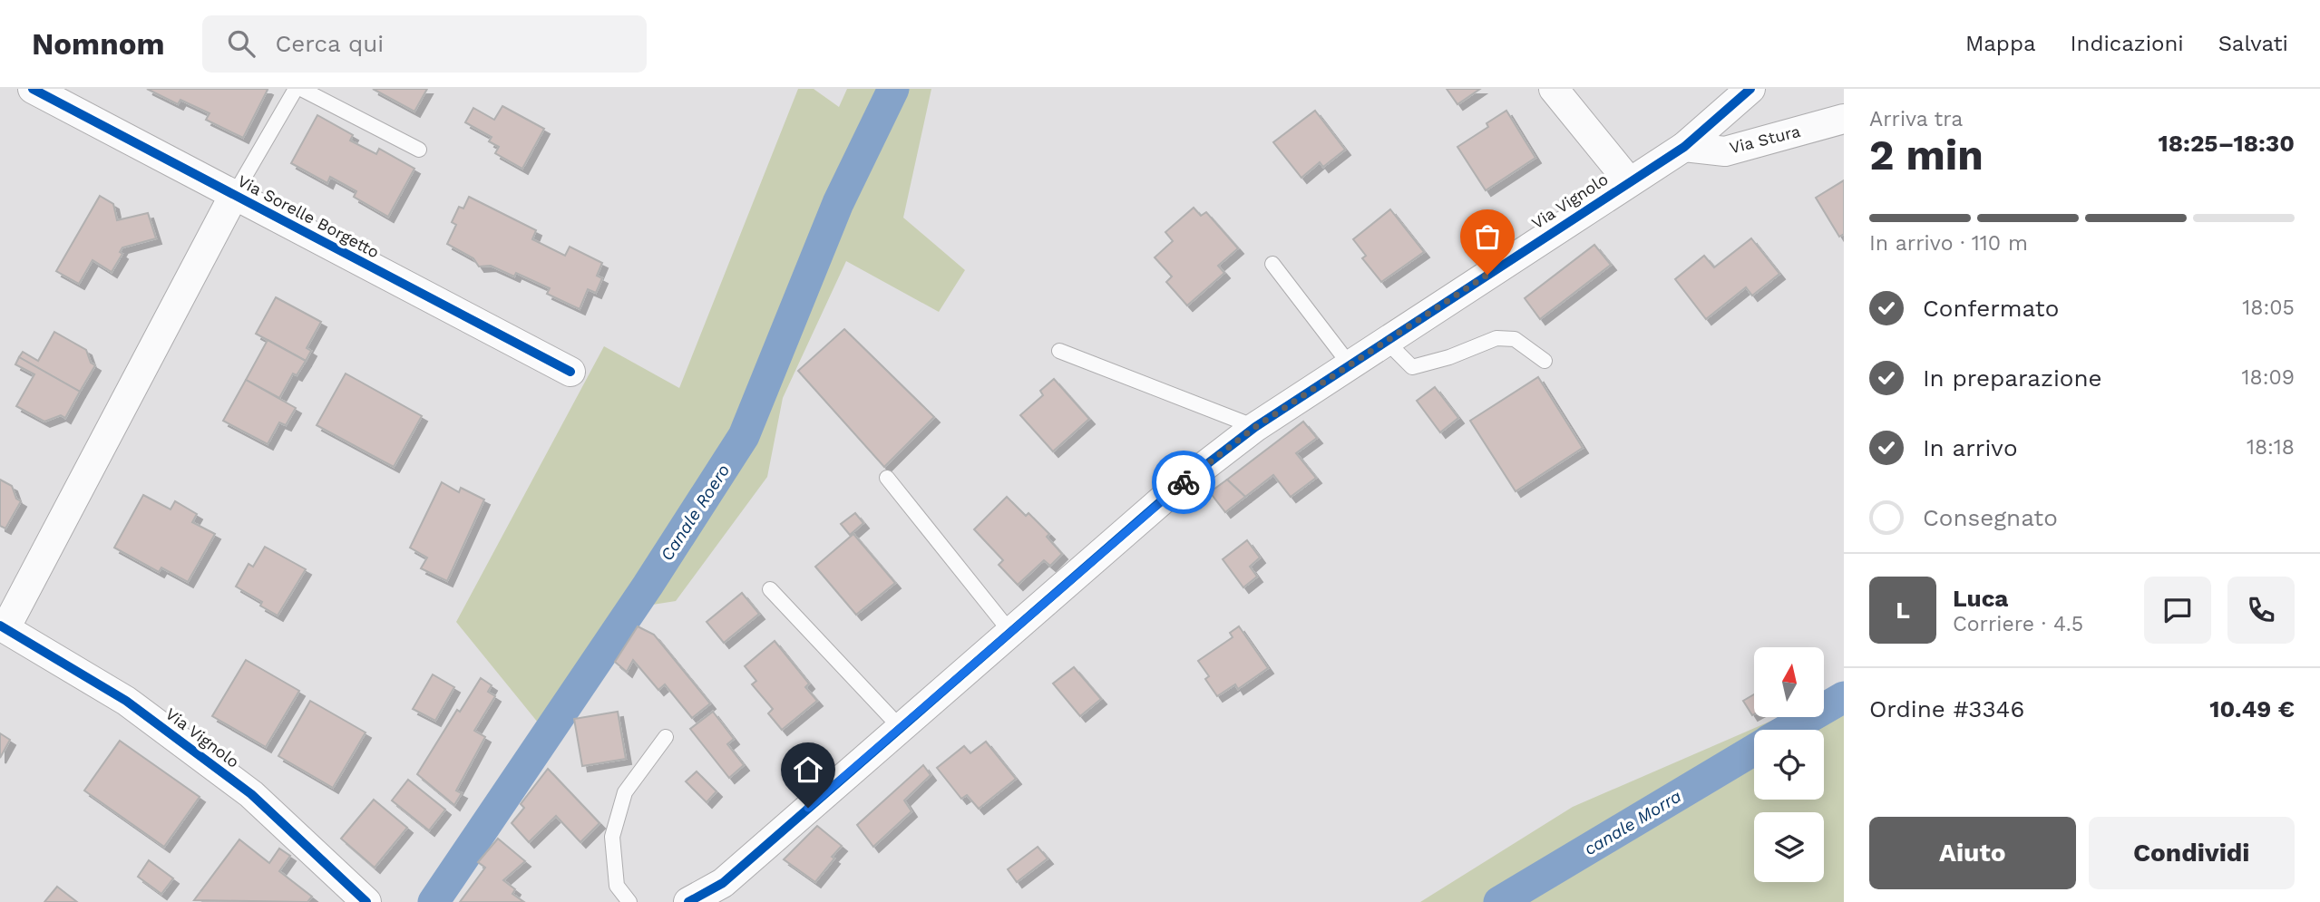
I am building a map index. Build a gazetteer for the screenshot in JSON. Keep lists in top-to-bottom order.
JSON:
{
  "streets": {
    "street": ["Via Stura", "Via Vignolo", "Via Sorelle Borgetto"]
  },
  "crossings": [
    ["Via Stura", "Via Vignolo"],
    ["Via Vignolo", "Via Sorelle Borgetto"]
  ],
  "water": ["Canale Roero", "canale Morra"],
  "north": "top",
  "page": {
    "header": "Nomnom",
    "search": "Cerca qui",
    "nav": ["Mappa", "Indicazioni", "Salvati"],
    "heading": ["2 min", "Arriva tra", "18:25–18:30"],
    "panel": [
      "Luca",
      "Corriere · 4.5",
      "Ordine #3346",
      "10.49 €"
    ],
    "bar": "In arrivo · 110 m",
    "list": [
      ["Confermato", "18:05"],
      ["In preparazione", "18:09"],
      ["In arrivo", "18:18"],
      "Consegnato"
    ],
    "round": "L",
    "buttons": ["Aiuto", "Condividi"]
  }
}
